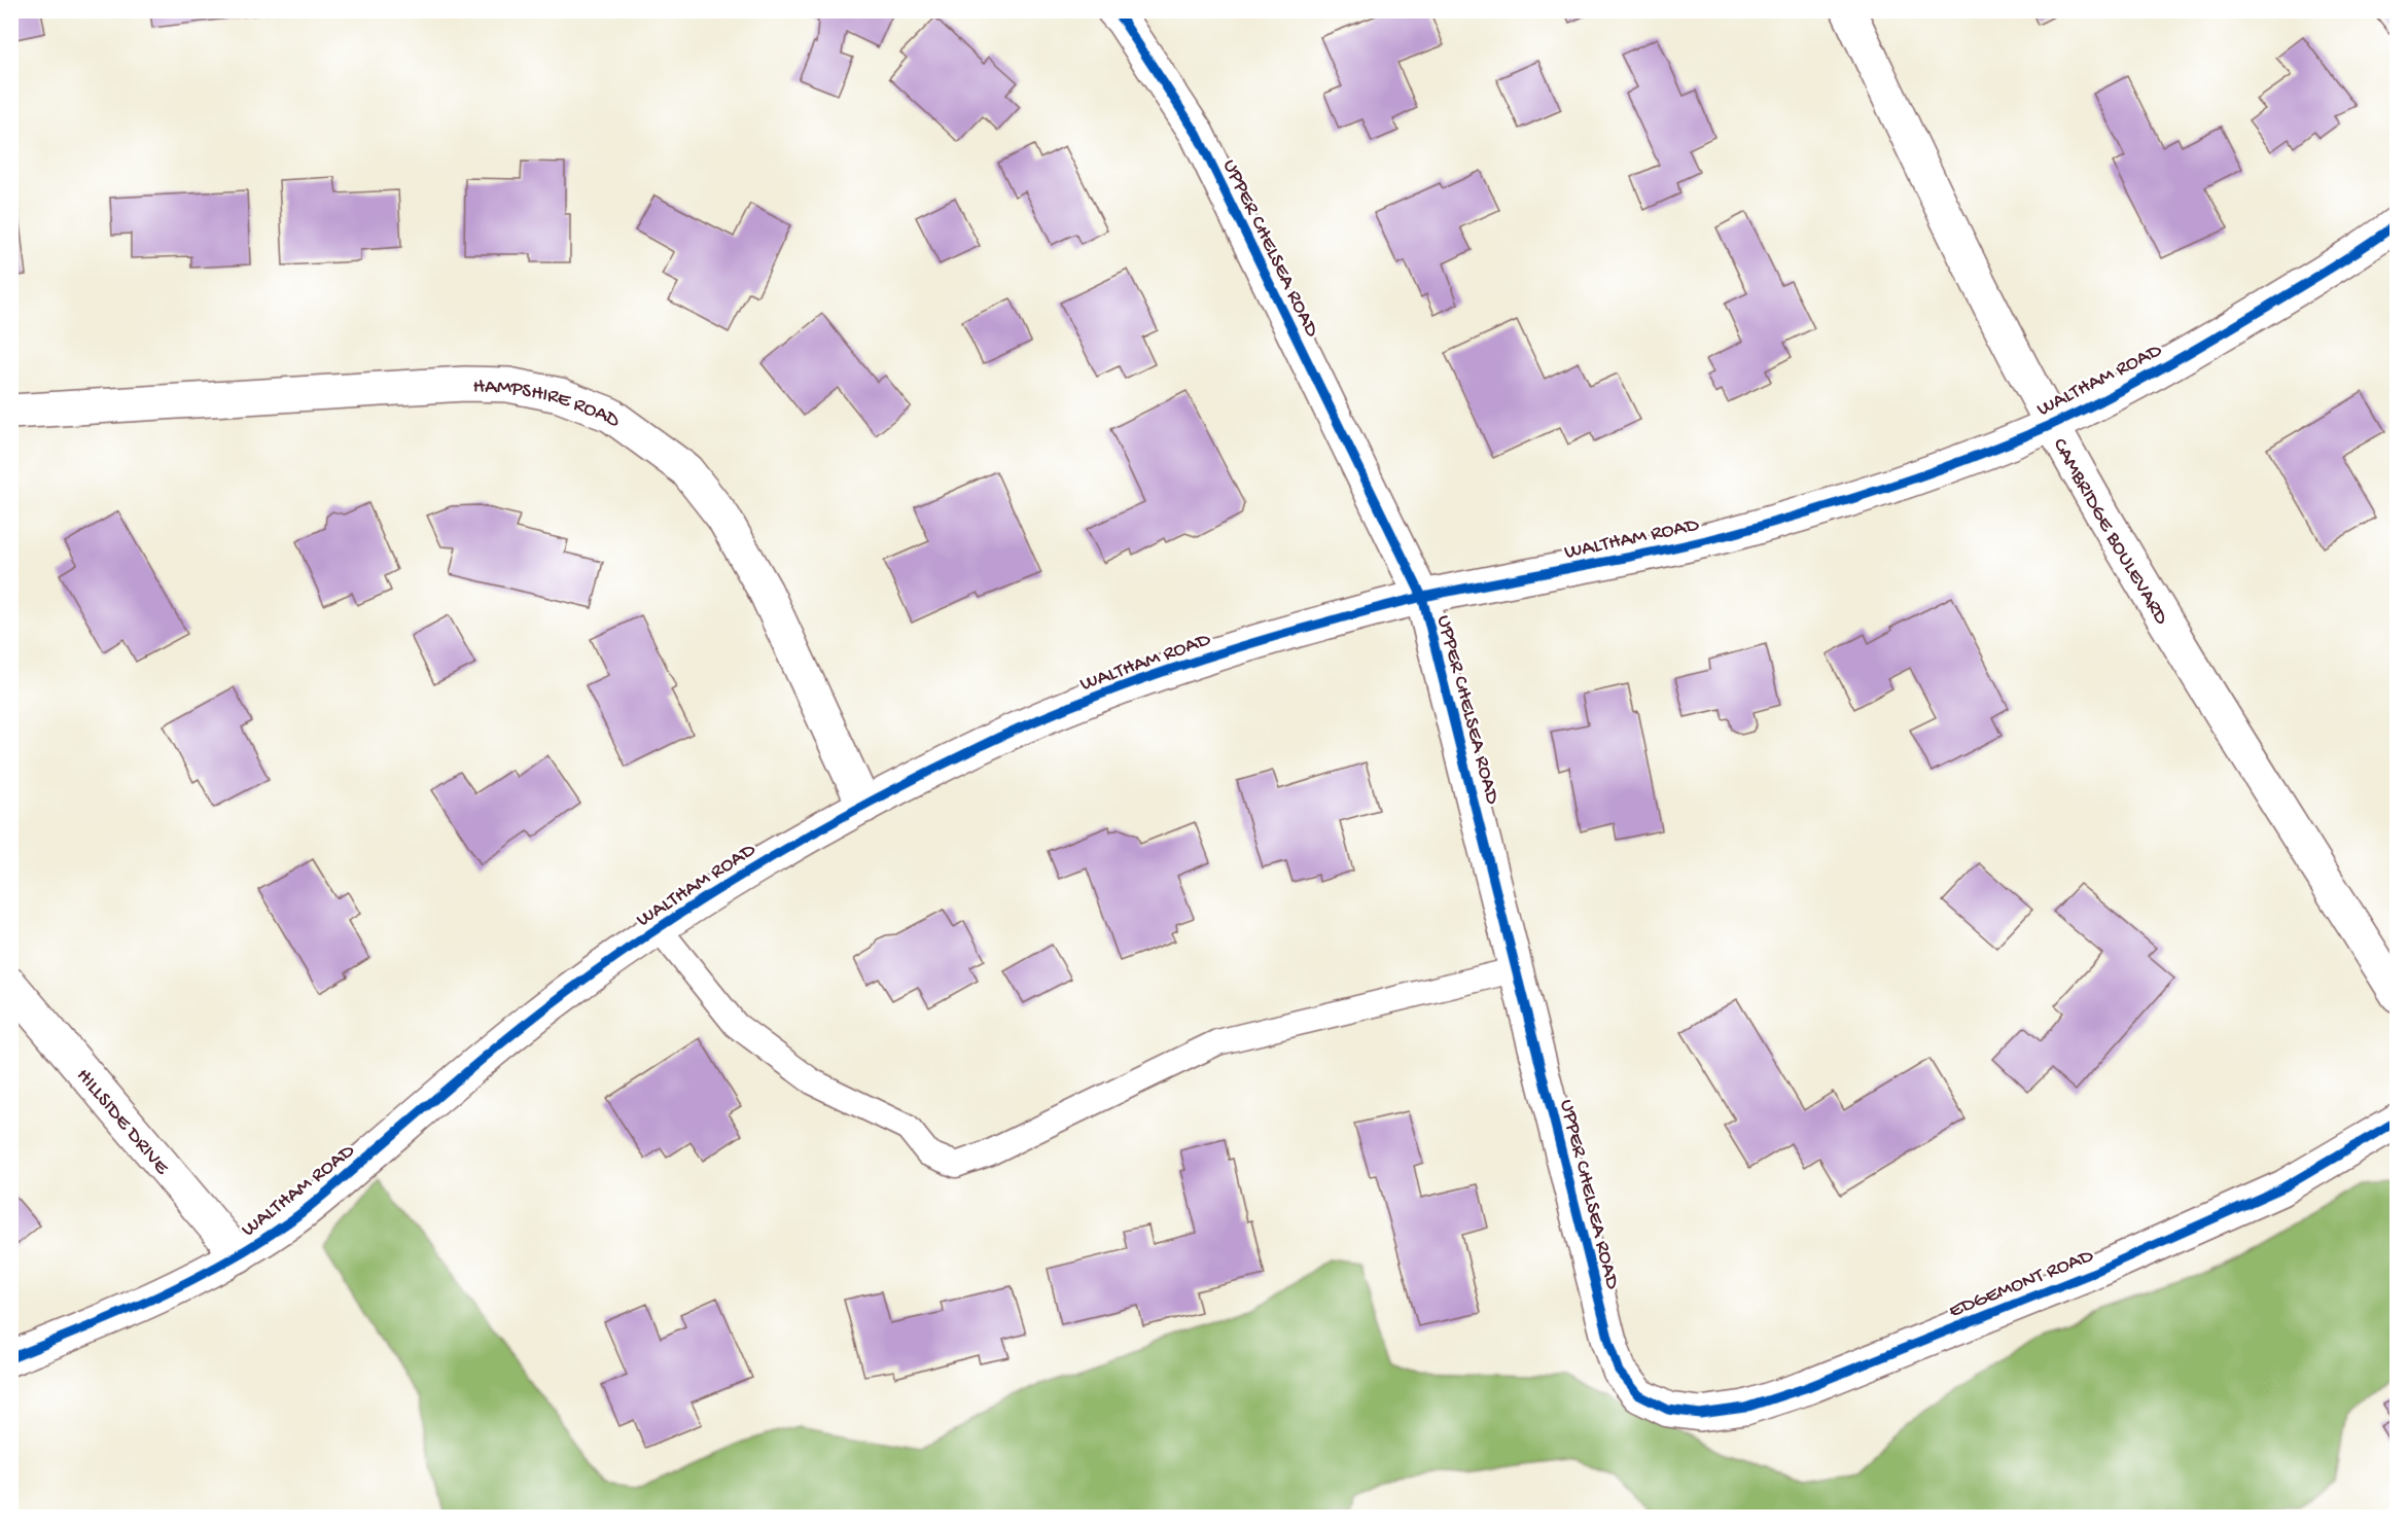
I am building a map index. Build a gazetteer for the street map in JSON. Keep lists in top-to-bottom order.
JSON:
{
  "streets": {
    "street": [
      "UPPER CHELSEA ROAD",
      "WALTHAM ROAD",
      "HAMPSHIRE ROAD",
      "CAMBRIDGE BOULEVARD",
      "HILLSIDE DRIVE",
      "EDGEMONT ROAD"
    ]
  },
  "crossings": [
    ["UPPER CHELSEA ROAD", "WALTHAM ROAD"],
    ["UPPER CHELSEA ROAD", "EDGEMONT ROAD"],
    ["WALTHAM ROAD", "HAMPSHIRE ROAD"],
    ["WALTHAM ROAD", "CAMBRIDGE BOULEVARD"],
    ["WALTHAM ROAD", "HILLSIDE DRIVE"]
  ]
}
